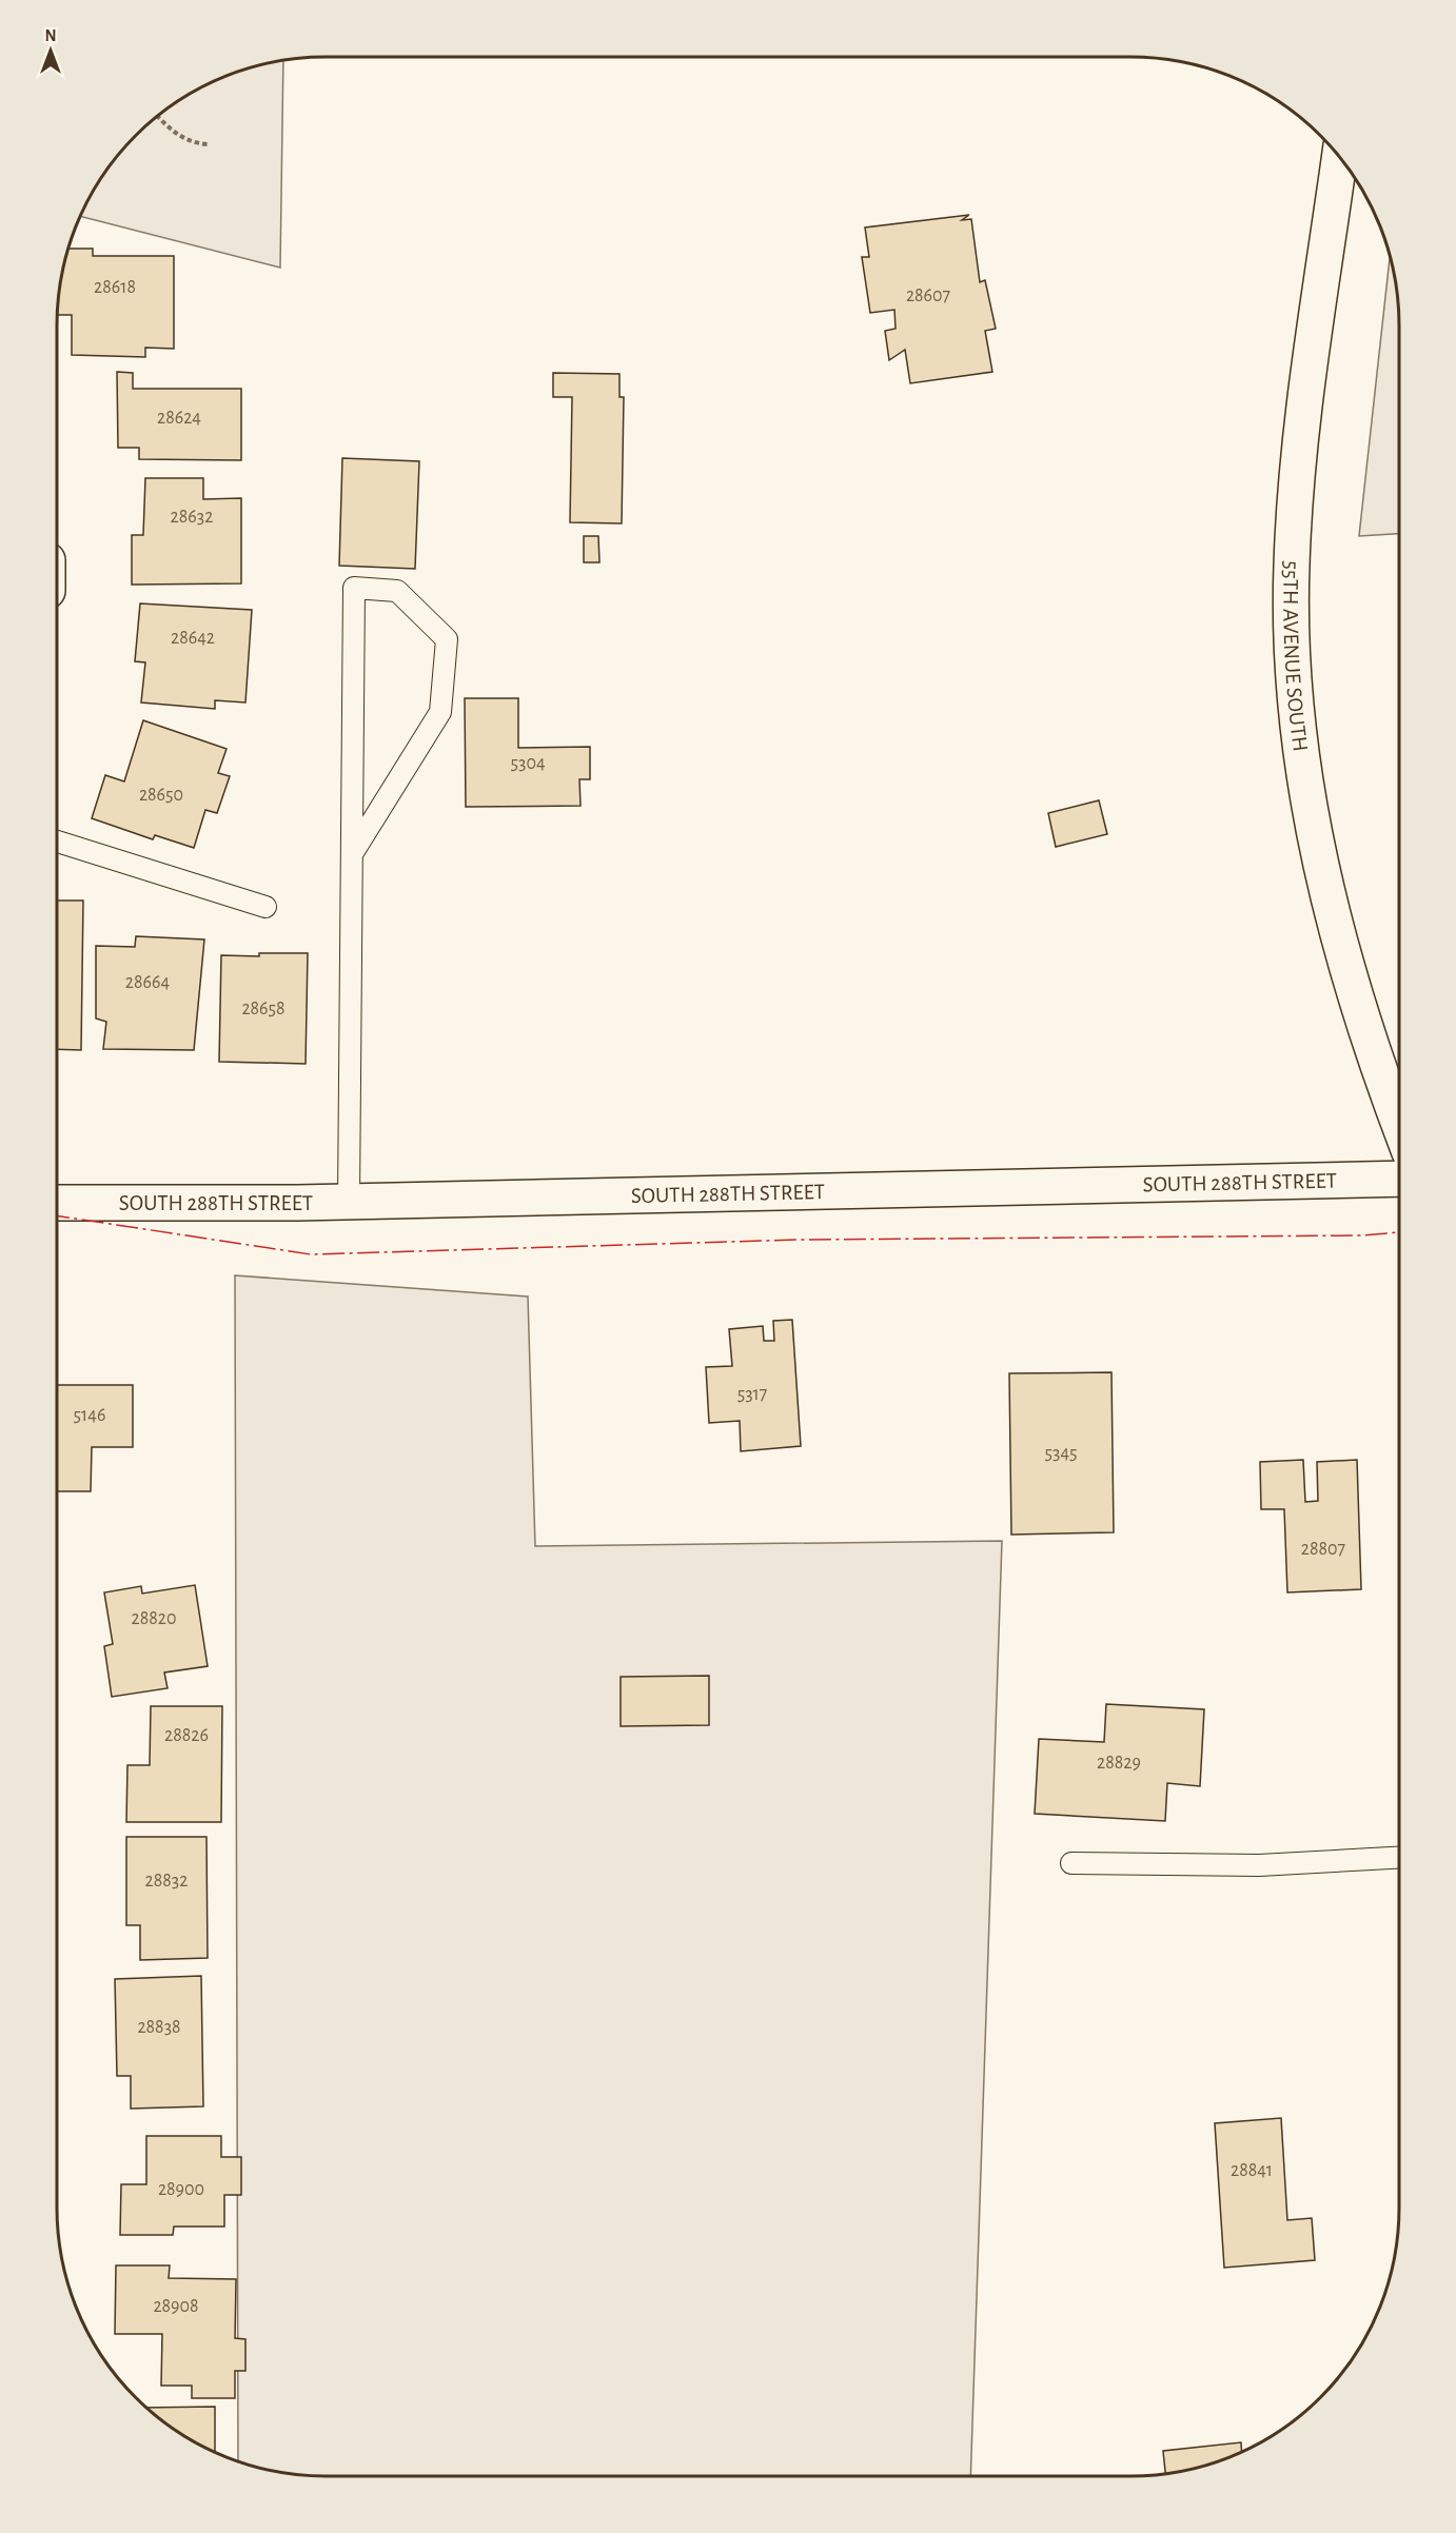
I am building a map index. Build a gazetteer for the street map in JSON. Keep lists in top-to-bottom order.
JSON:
{
  "streets": {
    "street": ["55TH AVENUE SOUTH", "SOUTH 288TH STREET"]
  },
  "house_numbers": [
    "28618",
    "28607",
    "28624",
    "28632",
    "28642",
    "5304",
    "28650",
    "28664",
    "28658",
    "5317",
    "5146",
    "5345",
    "28807",
    "28820",
    "28826",
    "28829",
    "28832",
    "28838",
    "28841",
    "28900",
    "28908"
  ],
  "north": "top"
}
